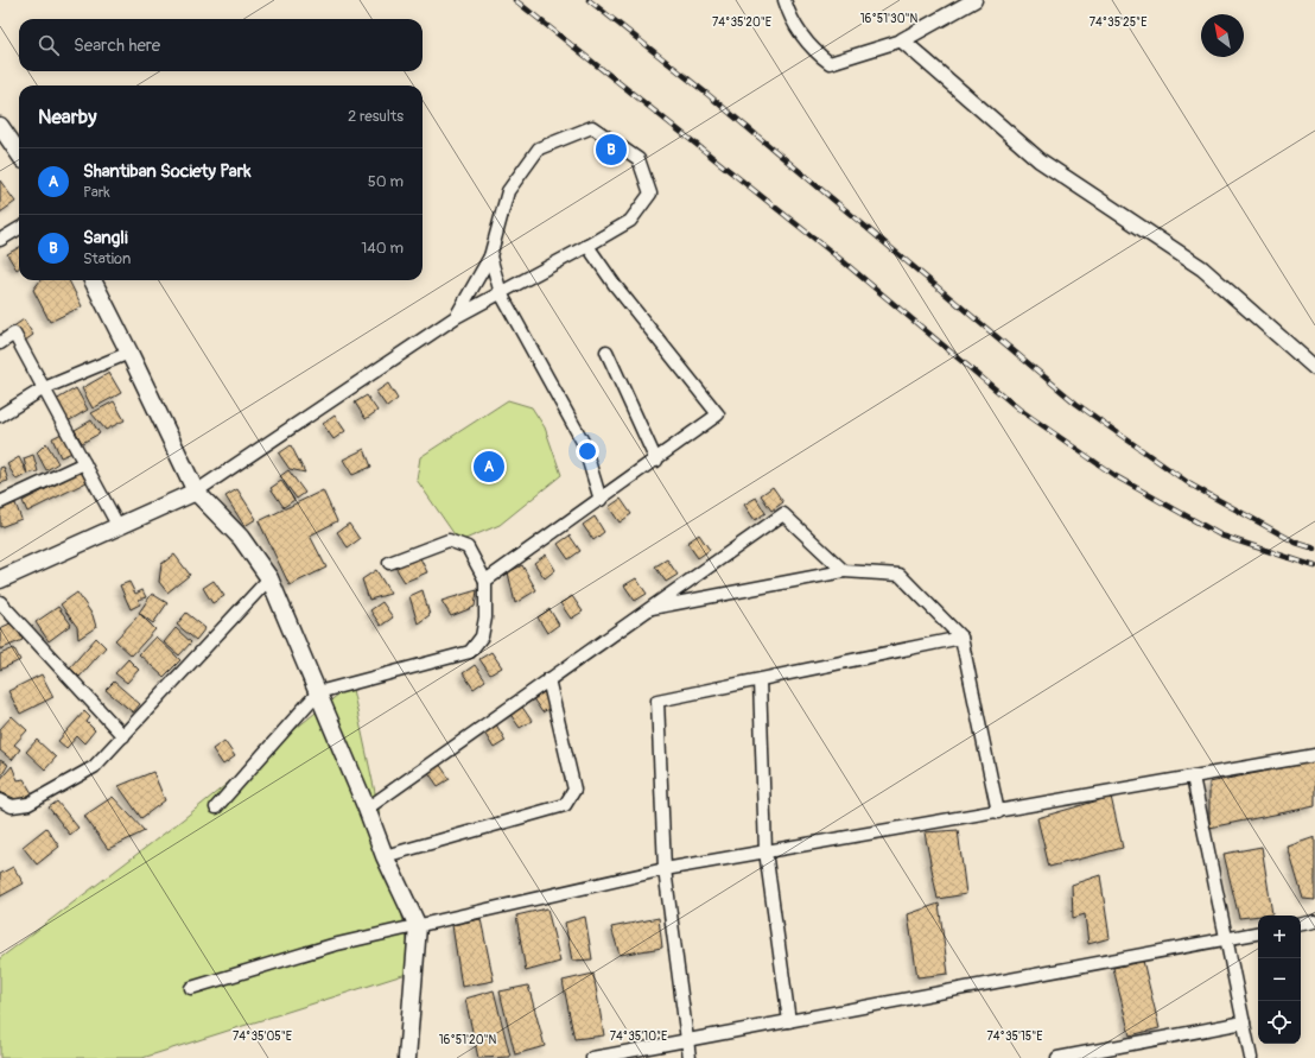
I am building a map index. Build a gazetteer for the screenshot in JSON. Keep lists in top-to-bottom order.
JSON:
{
  "north": "top left",
  "page": {
    "search": "Search here",
    "heading": ["Nearby", "2 results"],
    "pins": ["B", "A"],
    "list": [
      {
        "mark": "A",
        "name": "Shantiban Society Park",
        "note": "Park",
        "value": "50 m"
      },
      {
        "mark": "B",
        "name": "Sangli",
        "note": "Station",
        "value": "140 m"
      }
    ],
    "map_buttons": ["+", "−"]
  },
  "coordinates": [
    "16°51'30\"N",
    "74°35'20\"E",
    "74°35'25\"E",
    "74°35'05\"E",
    "74°35'10\"E",
    "74°35'15\"E",
    "16°51'20\"N"
  ]
}
